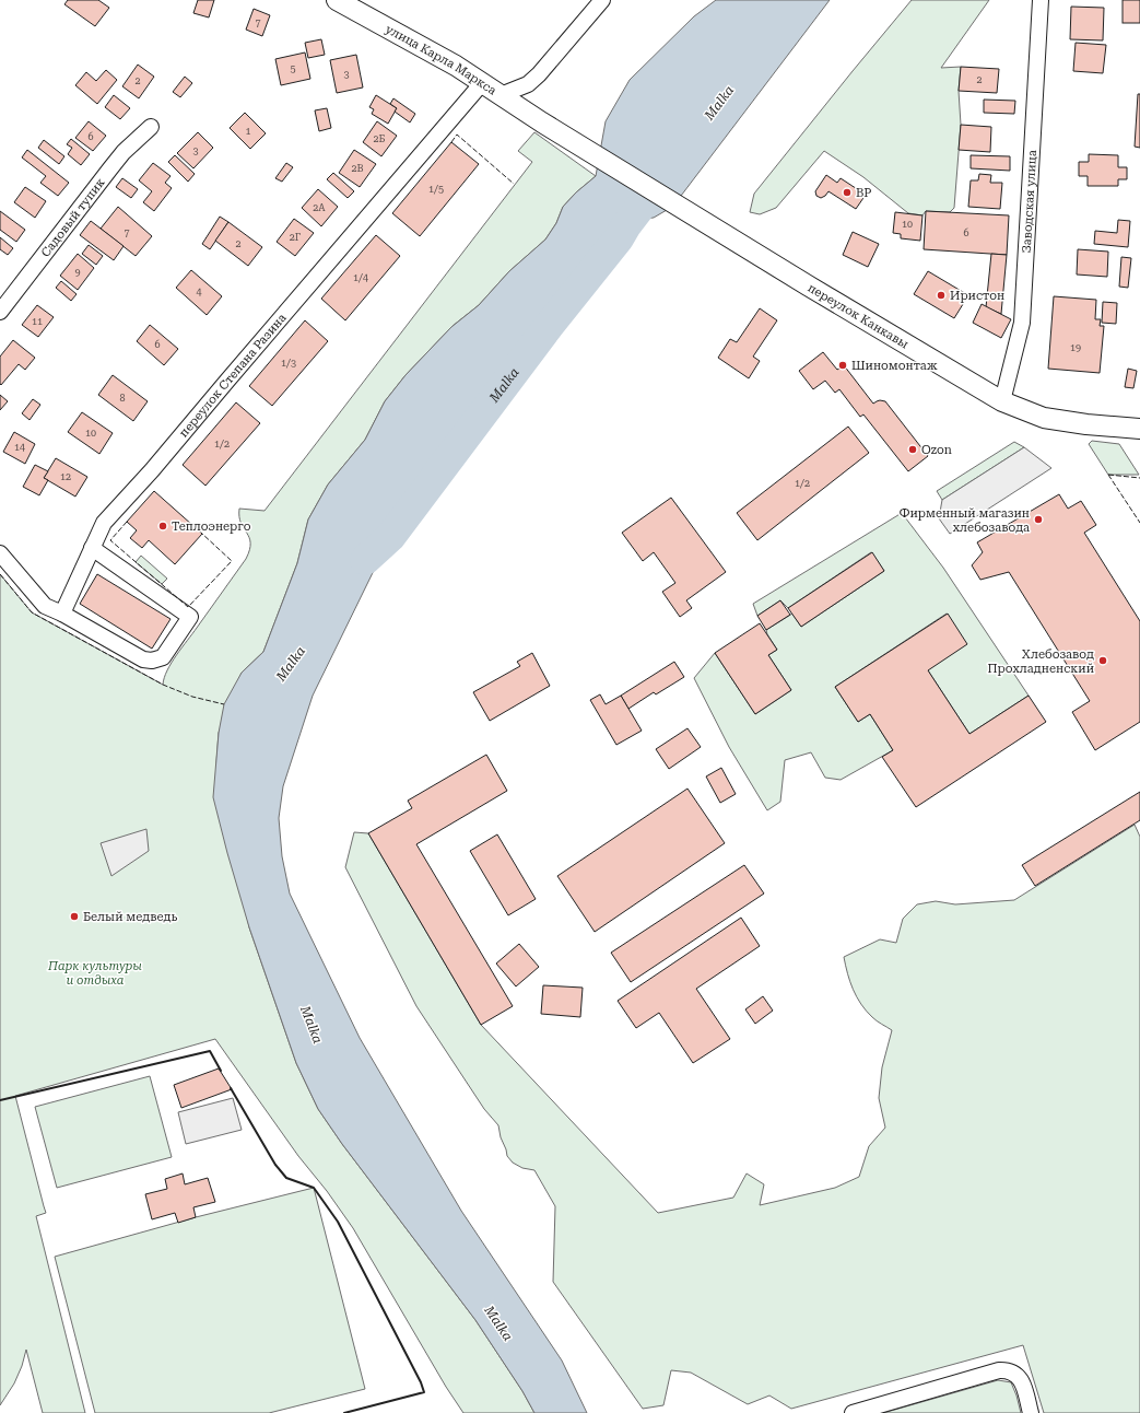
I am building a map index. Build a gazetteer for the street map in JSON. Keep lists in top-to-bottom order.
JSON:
{
  "streets": {
    "street": [
      "улица Карла Маркса",
      "Заводская улица",
      "Садовый тупик",
      "переулок Канкавы",
      "переулок Степана Разина"
    ]
  },
  "crossings": [
    ["улица Карла Маркса", "переулок Канкавы"],
    ["улица Карла Маркса", "переулок Степана Разина"],
    ["Заводская улица", "переулок Канкавы"]
  ],
  "water": ["Malka"],
  "parks": ["Парк культуры и отдыха"],
  "places": [
    "BP",
    "Иристон",
    "Шиномонтаж",
    "Ozon",
    "Фирменный магазин хлебозавода",
    "Теплоэнерго",
    "Хлебозавод Прохладненский",
    "Белый медведь"
  ],
  "house_numbers": [
    "7",
    "5",
    "3",
    "2",
    "2",
    "1",
    "6",
    "2Б",
    "3",
    "2В",
    "1/5",
    "2А",
    "10",
    "7",
    "6",
    "2Г",
    "2",
    "9",
    "1/4",
    "4",
    "11",
    "6",
    "19",
    "1/3",
    "8",
    "10",
    "1/2",
    "14",
    "12",
    "1/2"
  ]
}
